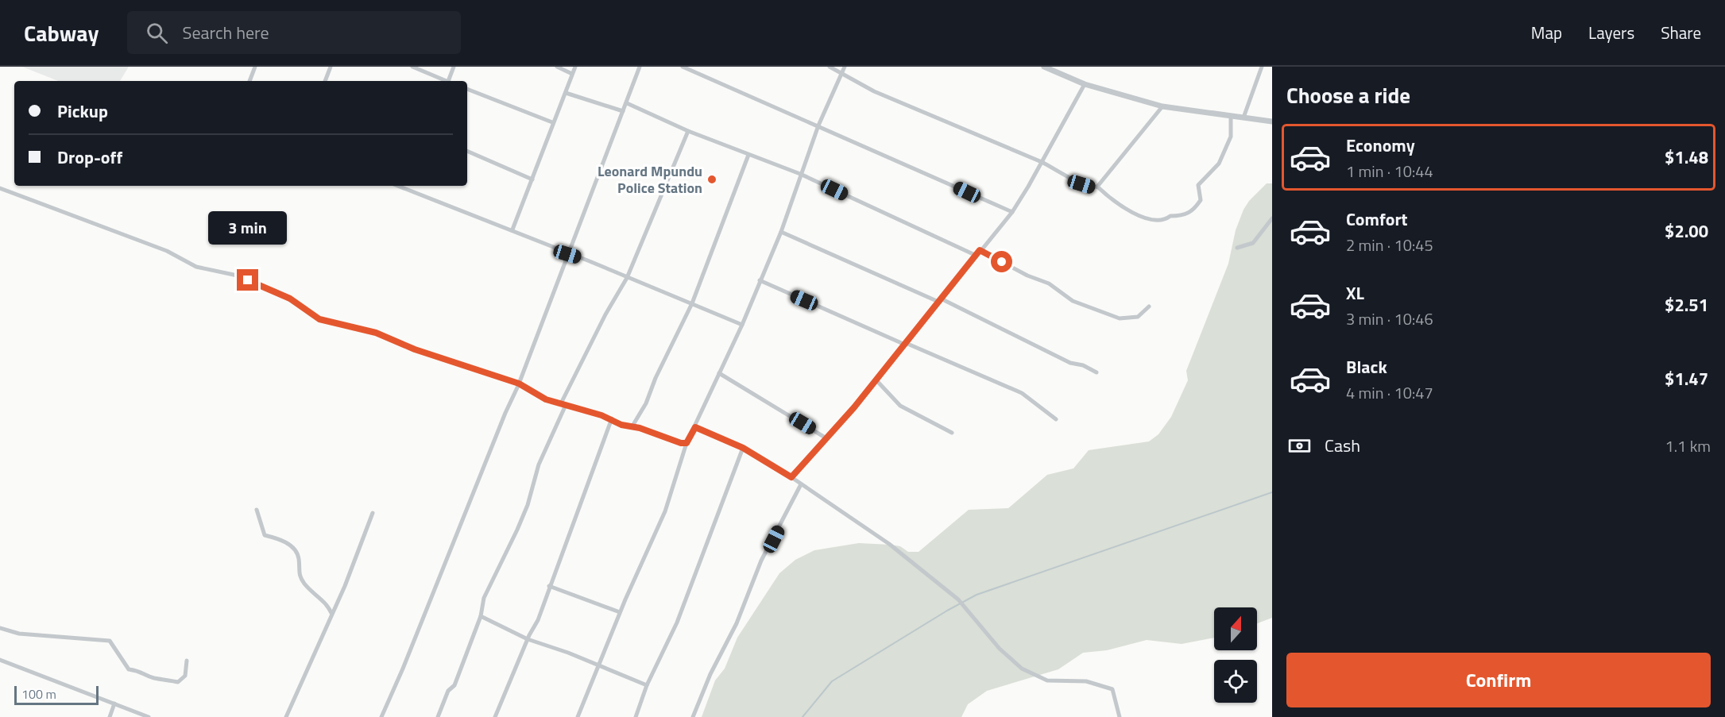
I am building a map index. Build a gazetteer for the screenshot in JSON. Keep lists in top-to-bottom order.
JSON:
{
  "places": ["Leonard Mpundu Police Station"],
  "scale_bar": "100 m",
  "north": "top",
  "page": {
    "header": "Cabway",
    "search": "Search here",
    "nav": ["Map", "Layers", "Share"],
    "heading": "Choose a ride",
    "banner": ["Pickup", "Drop-off"],
    "list": [
      {
        "name": "Economy",
        "note": "1 min · 10:44",
        "value": "$1.48"
      },
      {
        "name": "Comfort",
        "note": "2 min · 10:45",
        "value": "$2.00"
      },
      {
        "name": "XL",
        "note": "3 min · 10:46",
        "value": "$2.51"
      },
      {
        "name": "Black",
        "note": "4 min · 10:47",
        "value": "$1.47"
      }
    ],
    "bubble": "3 min",
    "pay": ["Cash", "1.1 km"],
    "buttons": "Confirm",
    "scale": "100 m"
  }
}
